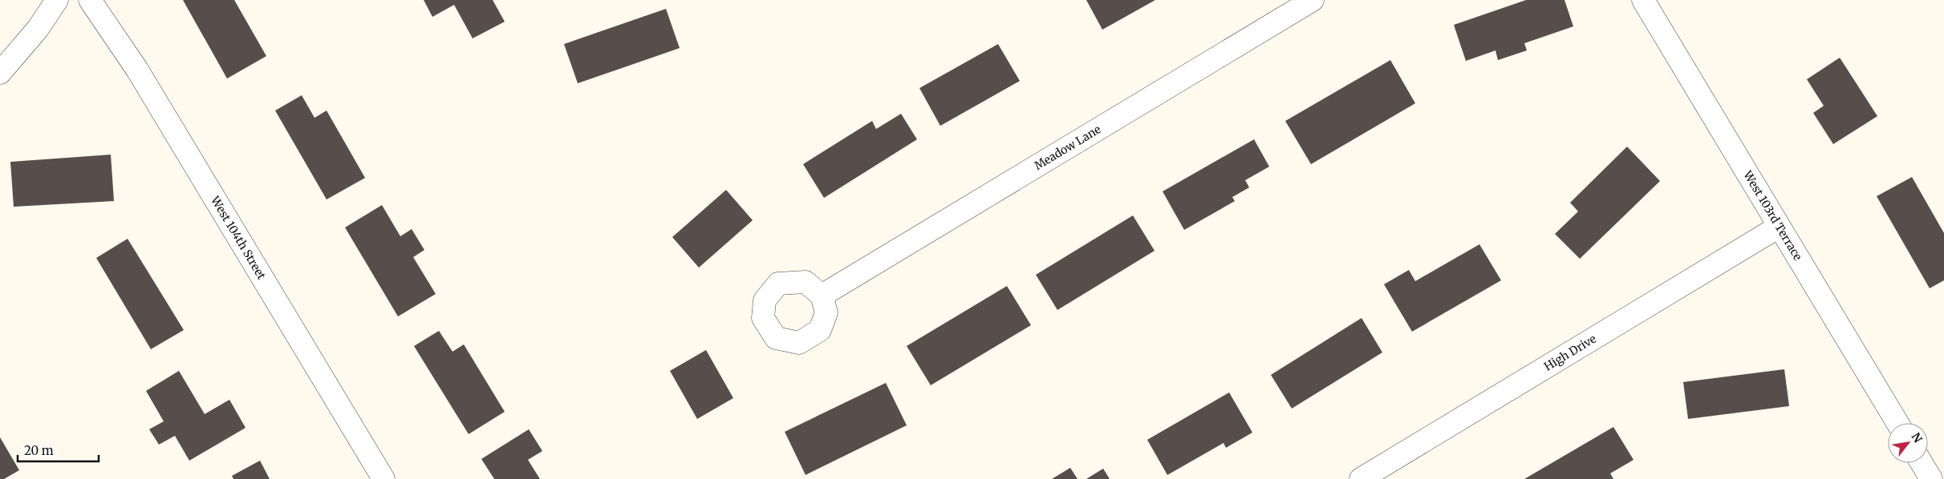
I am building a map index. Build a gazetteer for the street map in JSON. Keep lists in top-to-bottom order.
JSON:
{
  "streets": {
    "street": [
      "Meadow Lane",
      "West 103rd Terrace",
      "West 104th Street",
      "High Drive"
    ]
  },
  "crossings": [
    ["West 103rd Terrace", "High Drive"]
  ],
  "scale_bar": "20 m",
  "north": "top right"
}
